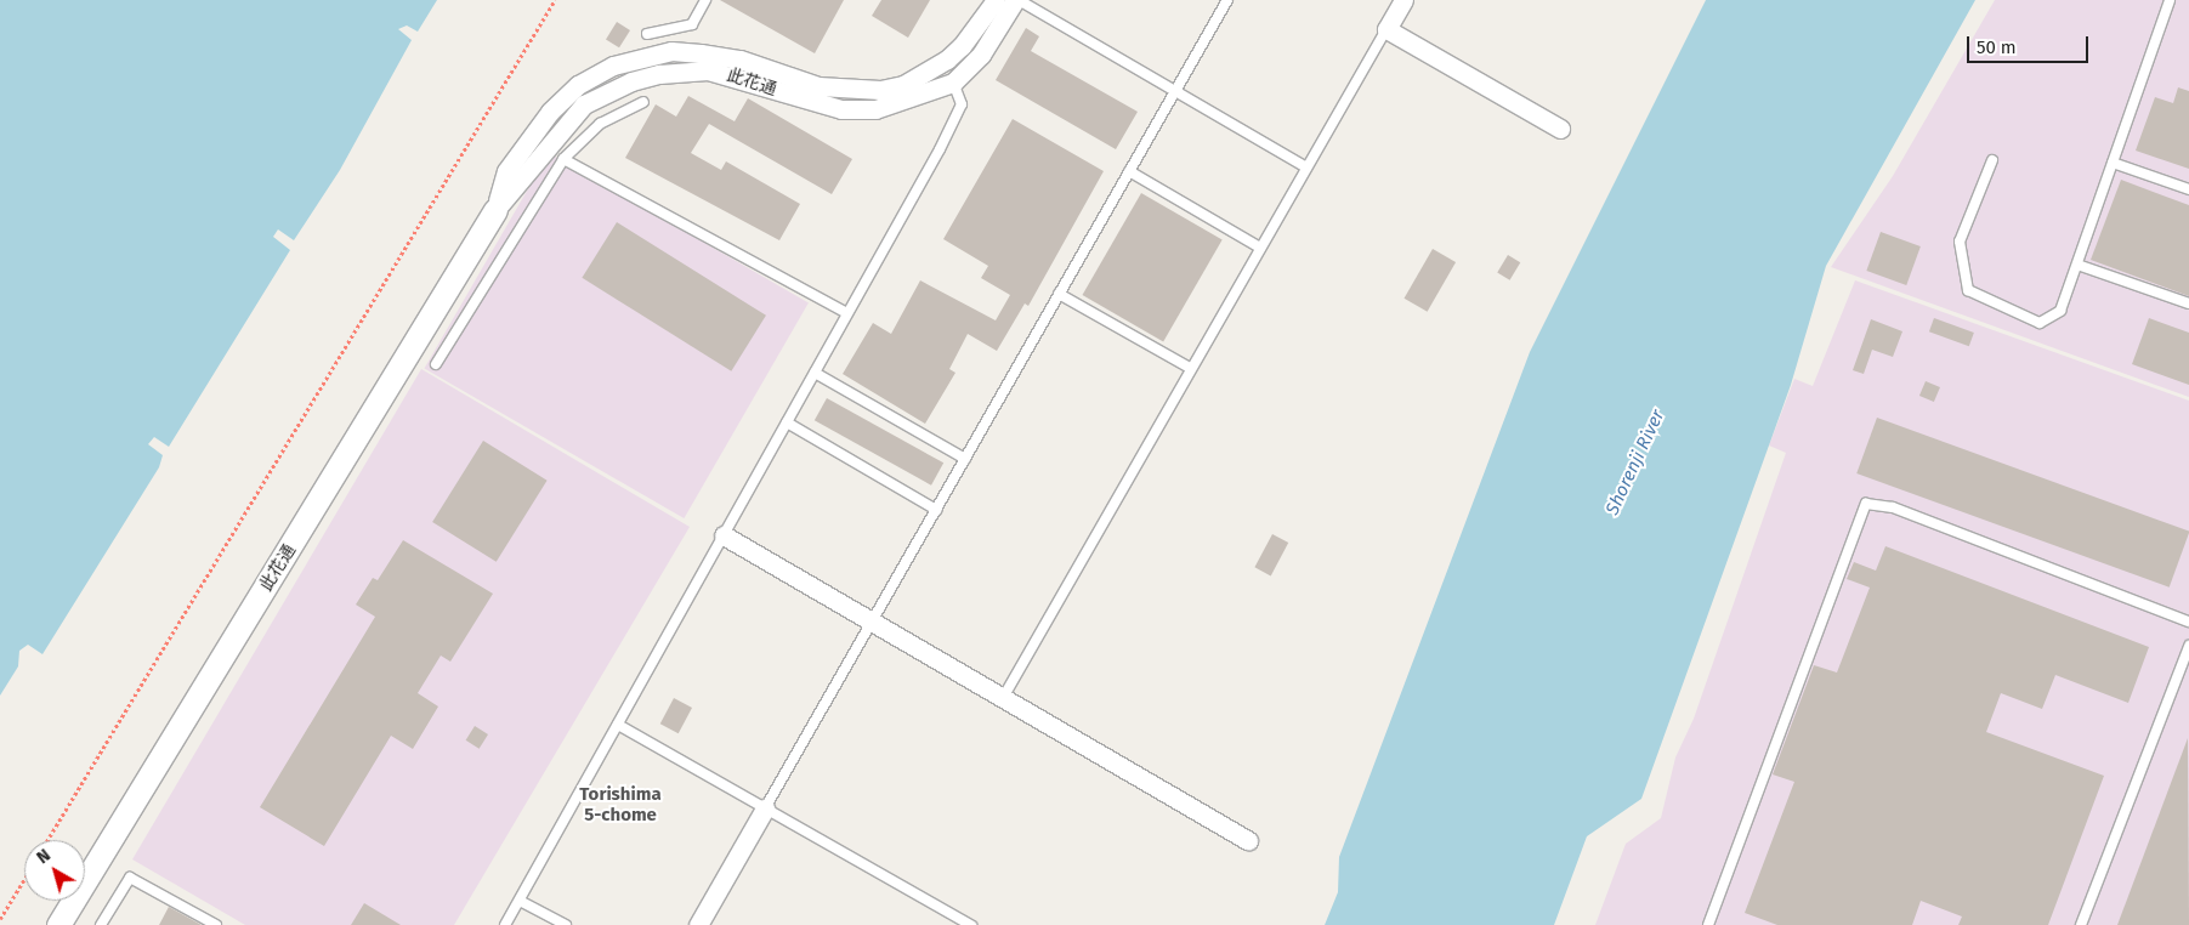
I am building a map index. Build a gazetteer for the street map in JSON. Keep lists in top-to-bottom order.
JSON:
{
  "streets": {
    "street": ["此花通"]
  },
  "districts": ["Torishima 5-chome"],
  "water": ["Shorenji River"],
  "scale_bar": "50 m",
  "north": "top left"
}
